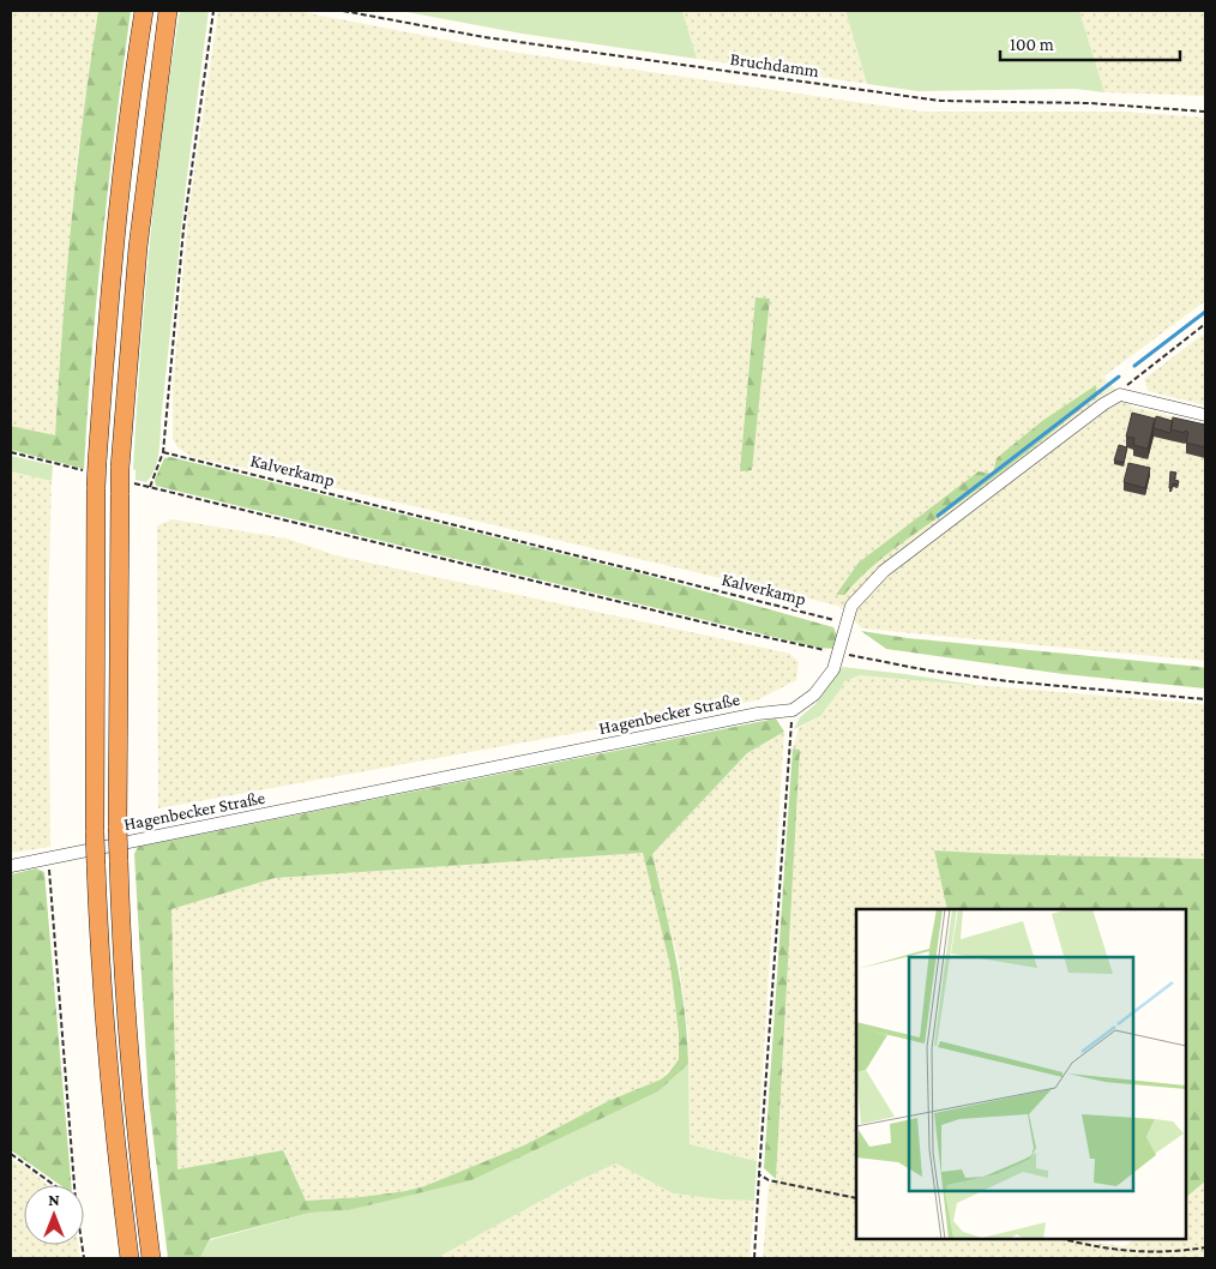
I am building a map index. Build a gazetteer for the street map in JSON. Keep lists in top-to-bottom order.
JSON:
{
  "streets": {
    "street": ["Hagenbecker Straße"],
    "path": ["Bruchdamm", "Kalverkamp"]
  },
  "scale_bar": "100 m",
  "north": "top"
}
